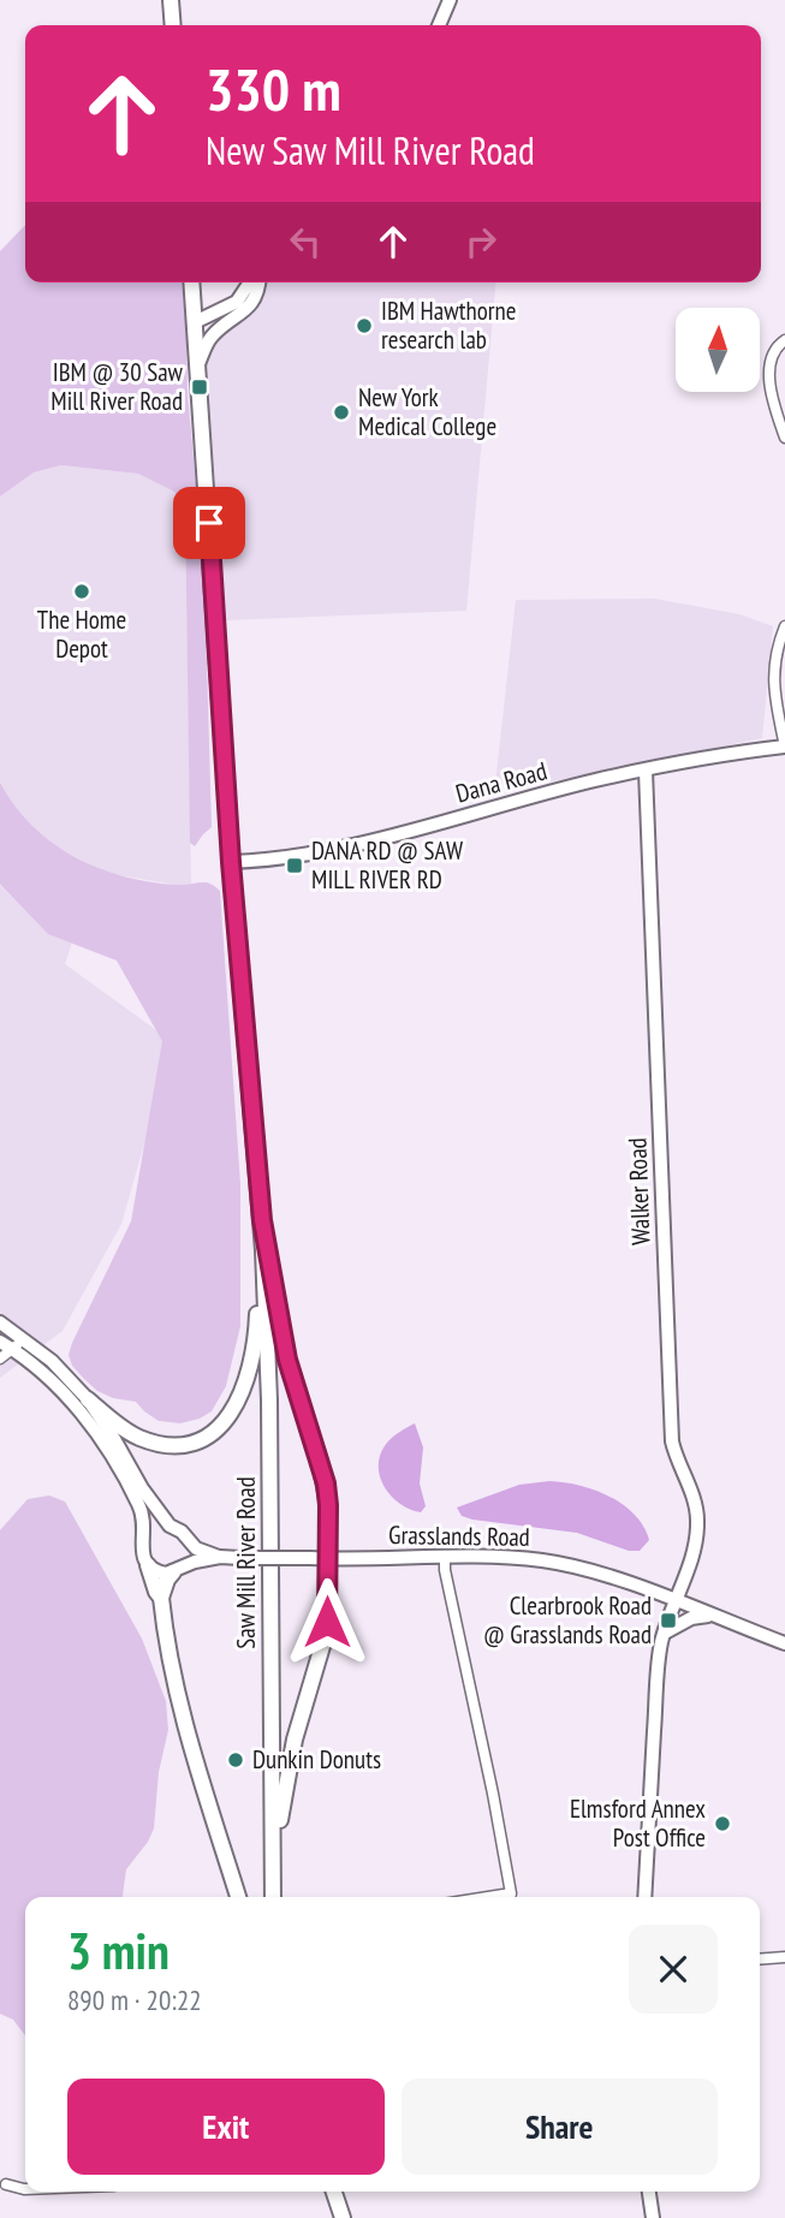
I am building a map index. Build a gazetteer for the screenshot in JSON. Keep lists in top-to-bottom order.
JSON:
{
  "streets": {
    "main road": ["Saw Mill River Road"],
    "street": ["Dana Road", "Walker Road", "Grasslands Road"]
  },
  "crossings": [
    ["Dana Road", "Walker Road"],
    ["Walker Road", "Grasslands Road"]
  ],
  "places": {
    "other": [
      "IBM Hawthorne research lab",
      "New York Medical College",
      "The Home Depot",
      "Dunkin Donuts",
      "Elmsford Annex Post Office"
    ],
    "transit": ["IBM @ 30 Saw Mill River Road", "DANA RD @ SAW MILL RIVER RD", "Clearbrook Road @ Grasslands Road"]
  },
  "north": "top",
  "page": {
    "turn": ["330 m", "New Saw Mill River Road"],
    "heading": ["3 min", "890 m · 20:22"],
    "buttons": ["Exit", "Share"]
  }
}
